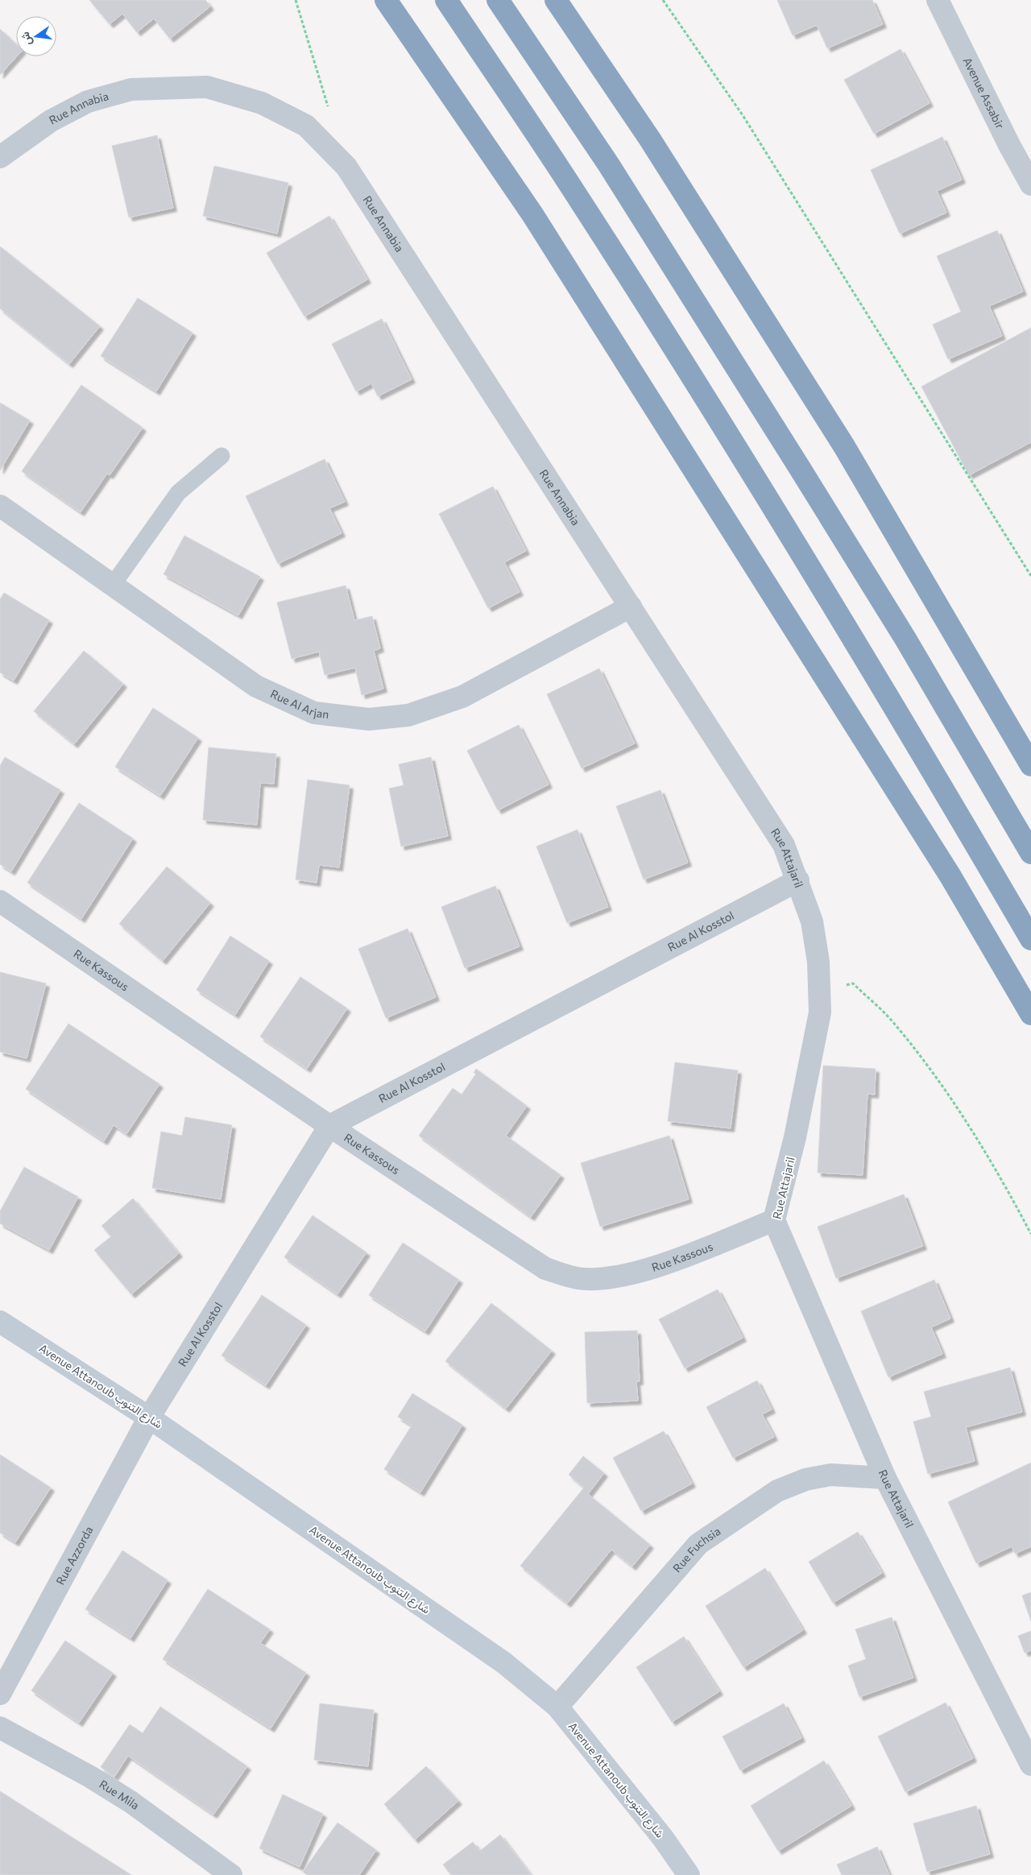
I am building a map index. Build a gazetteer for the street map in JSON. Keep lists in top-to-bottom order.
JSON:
{
  "streets": {
    "street": [
      "Avenue Assabir",
      "Rue Annabia",
      "Rue Al Arjan",
      "Rue Attajaril",
      "Rue Al Kosstol",
      "Rue Kassous",
      "Avenue Attanoub شارع التنوب",
      "Rue Fuchsia",
      "Rue Azzorda",
      "Rue Mila"
    ]
  },
  "crossings": [
    ["Rue Annabia", "Rue Al Arjan"],
    ["Rue Annabia", "Rue Attajaril"],
    ["Rue Al Arjan", "Rue Attajaril"],
    ["Rue Attajaril", "Rue Al Kosstol"],
    ["Rue Attajaril", "Rue Kassous"],
    ["Rue Attajaril", "Rue Fuchsia"],
    ["Rue Al Kosstol", "Rue Kassous"],
    ["Rue Al Kosstol", "Avenue Attanoub شارع التنوب"],
    ["Rue Al Kosstol", "Rue Azzorda"],
    ["Avenue Attanoub شارع التنوب", "Rue Fuchsia"],
    ["Avenue Attanoub شارع التنوب", "Rue Azzorda"]
  ],
  "north": "left"
}
